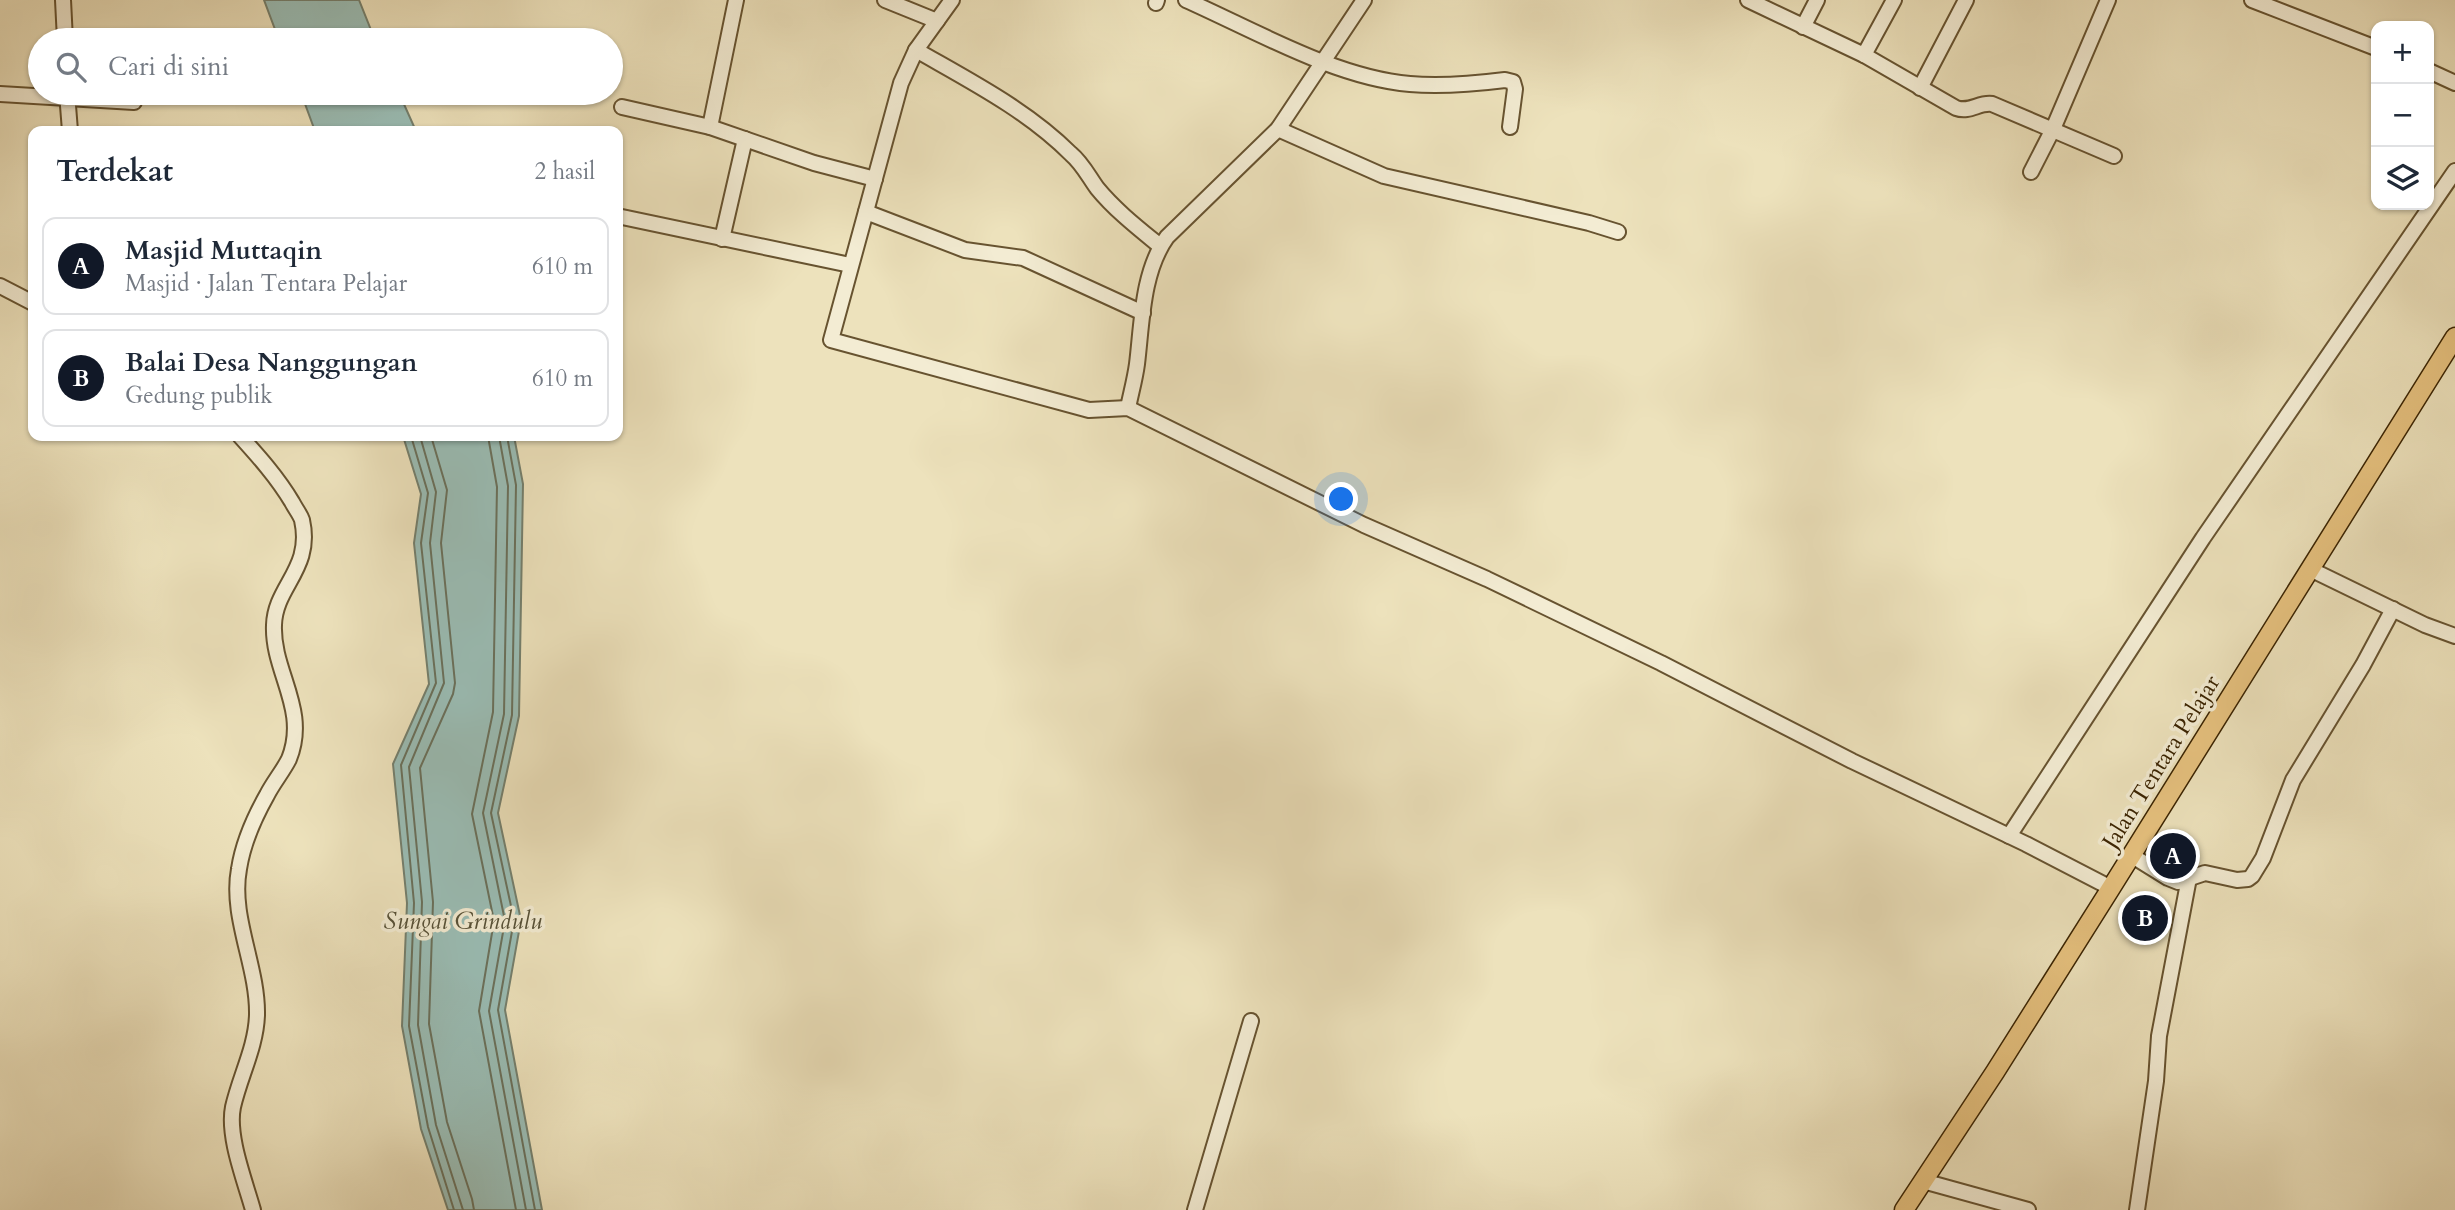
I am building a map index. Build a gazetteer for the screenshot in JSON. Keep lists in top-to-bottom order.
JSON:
{
  "streets": {
    "main road": ["Jalan Tentara Pelajar"]
  },
  "water": ["Sungai Grindulu"],
  "page": {
    "map_buttons": ["+", "−"],
    "search": "Cari di sini",
    "heading": ["Terdekat", "2 hasil"],
    "list": [
      {
        "mark": "A",
        "name": "Masjid Muttaqin",
        "note": "Masjid · Jalan Tentara Pelajar",
        "value": "610 m"
      },
      {
        "mark": "B",
        "name": "Balai Desa Nanggungan",
        "note": "Gedung publik",
        "value": "610 m"
      }
    ],
    "pins": ["A", "B"]
  }
}
